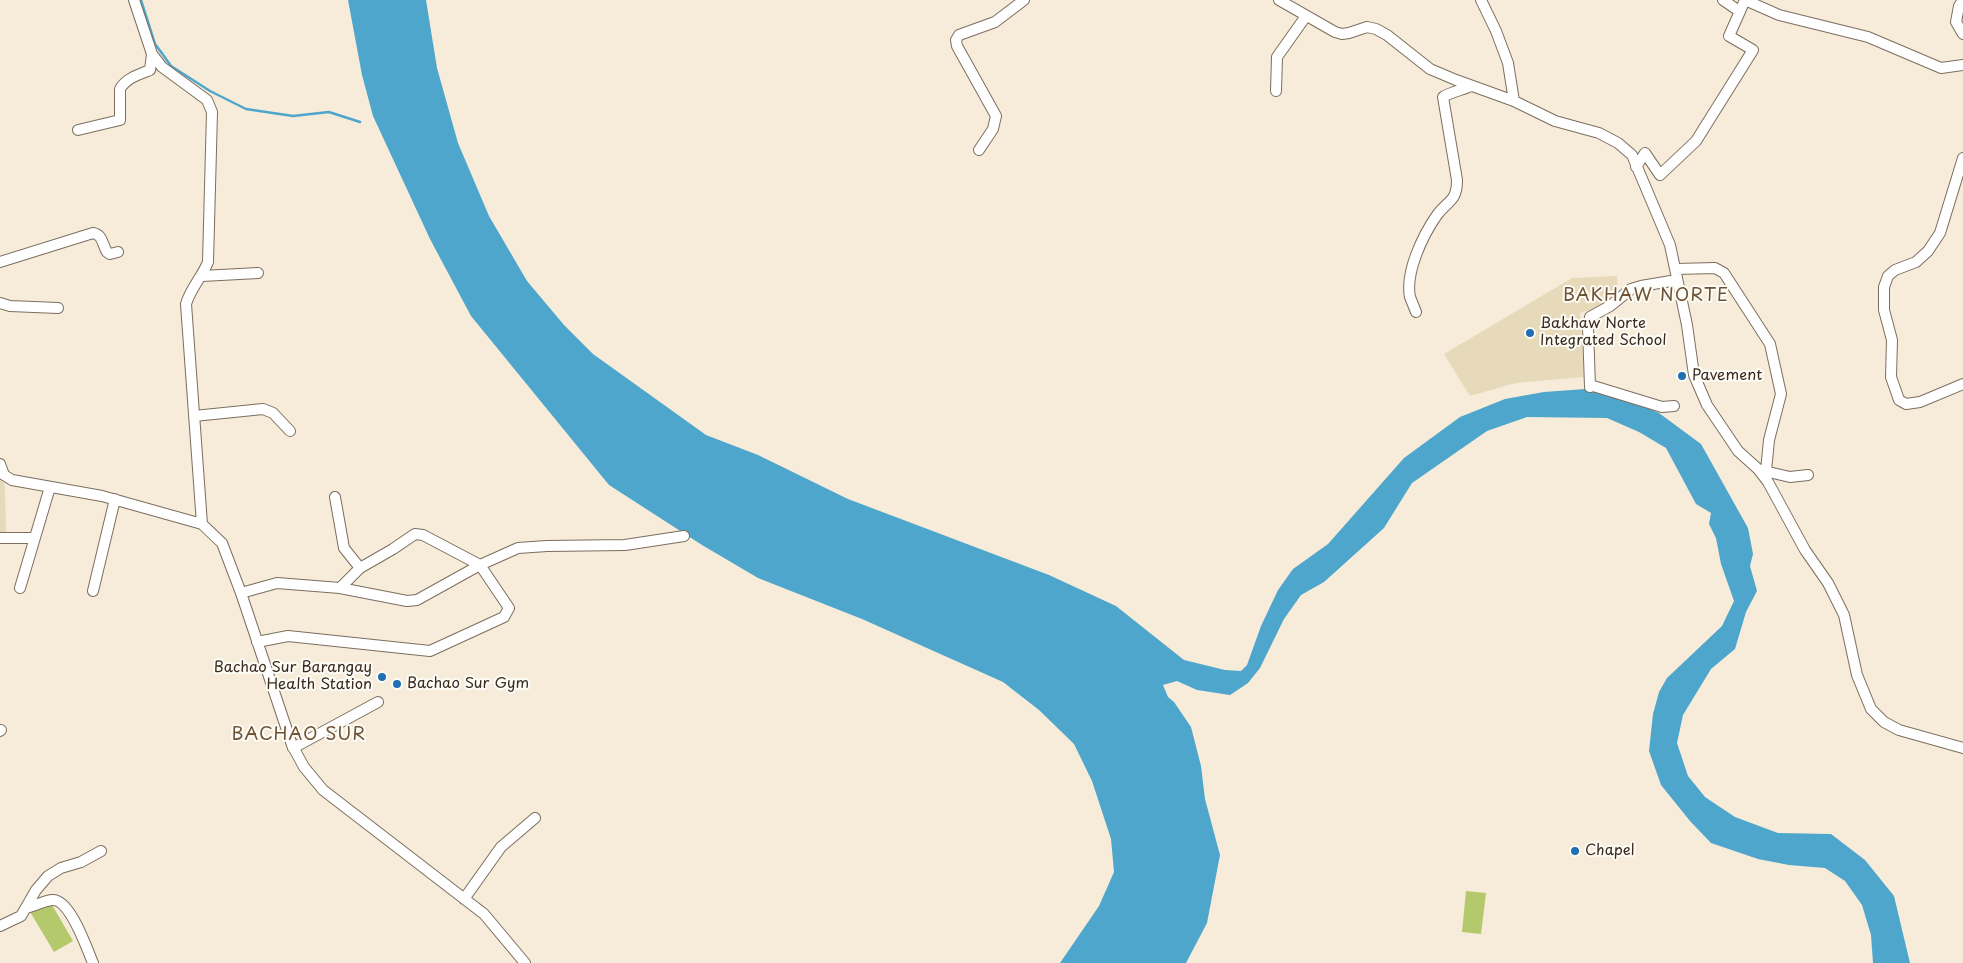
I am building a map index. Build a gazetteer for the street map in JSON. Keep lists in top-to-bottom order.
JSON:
{
  "districts": ["BAKHAW NORTE", "BACHAO SUR"],
  "places": [
    "Bakhaw Norte Integrated School",
    "Pavement",
    "Bachao Sur Barangay Health Station",
    "Bachao Sur Gym",
    "Chapel"
  ]
}
